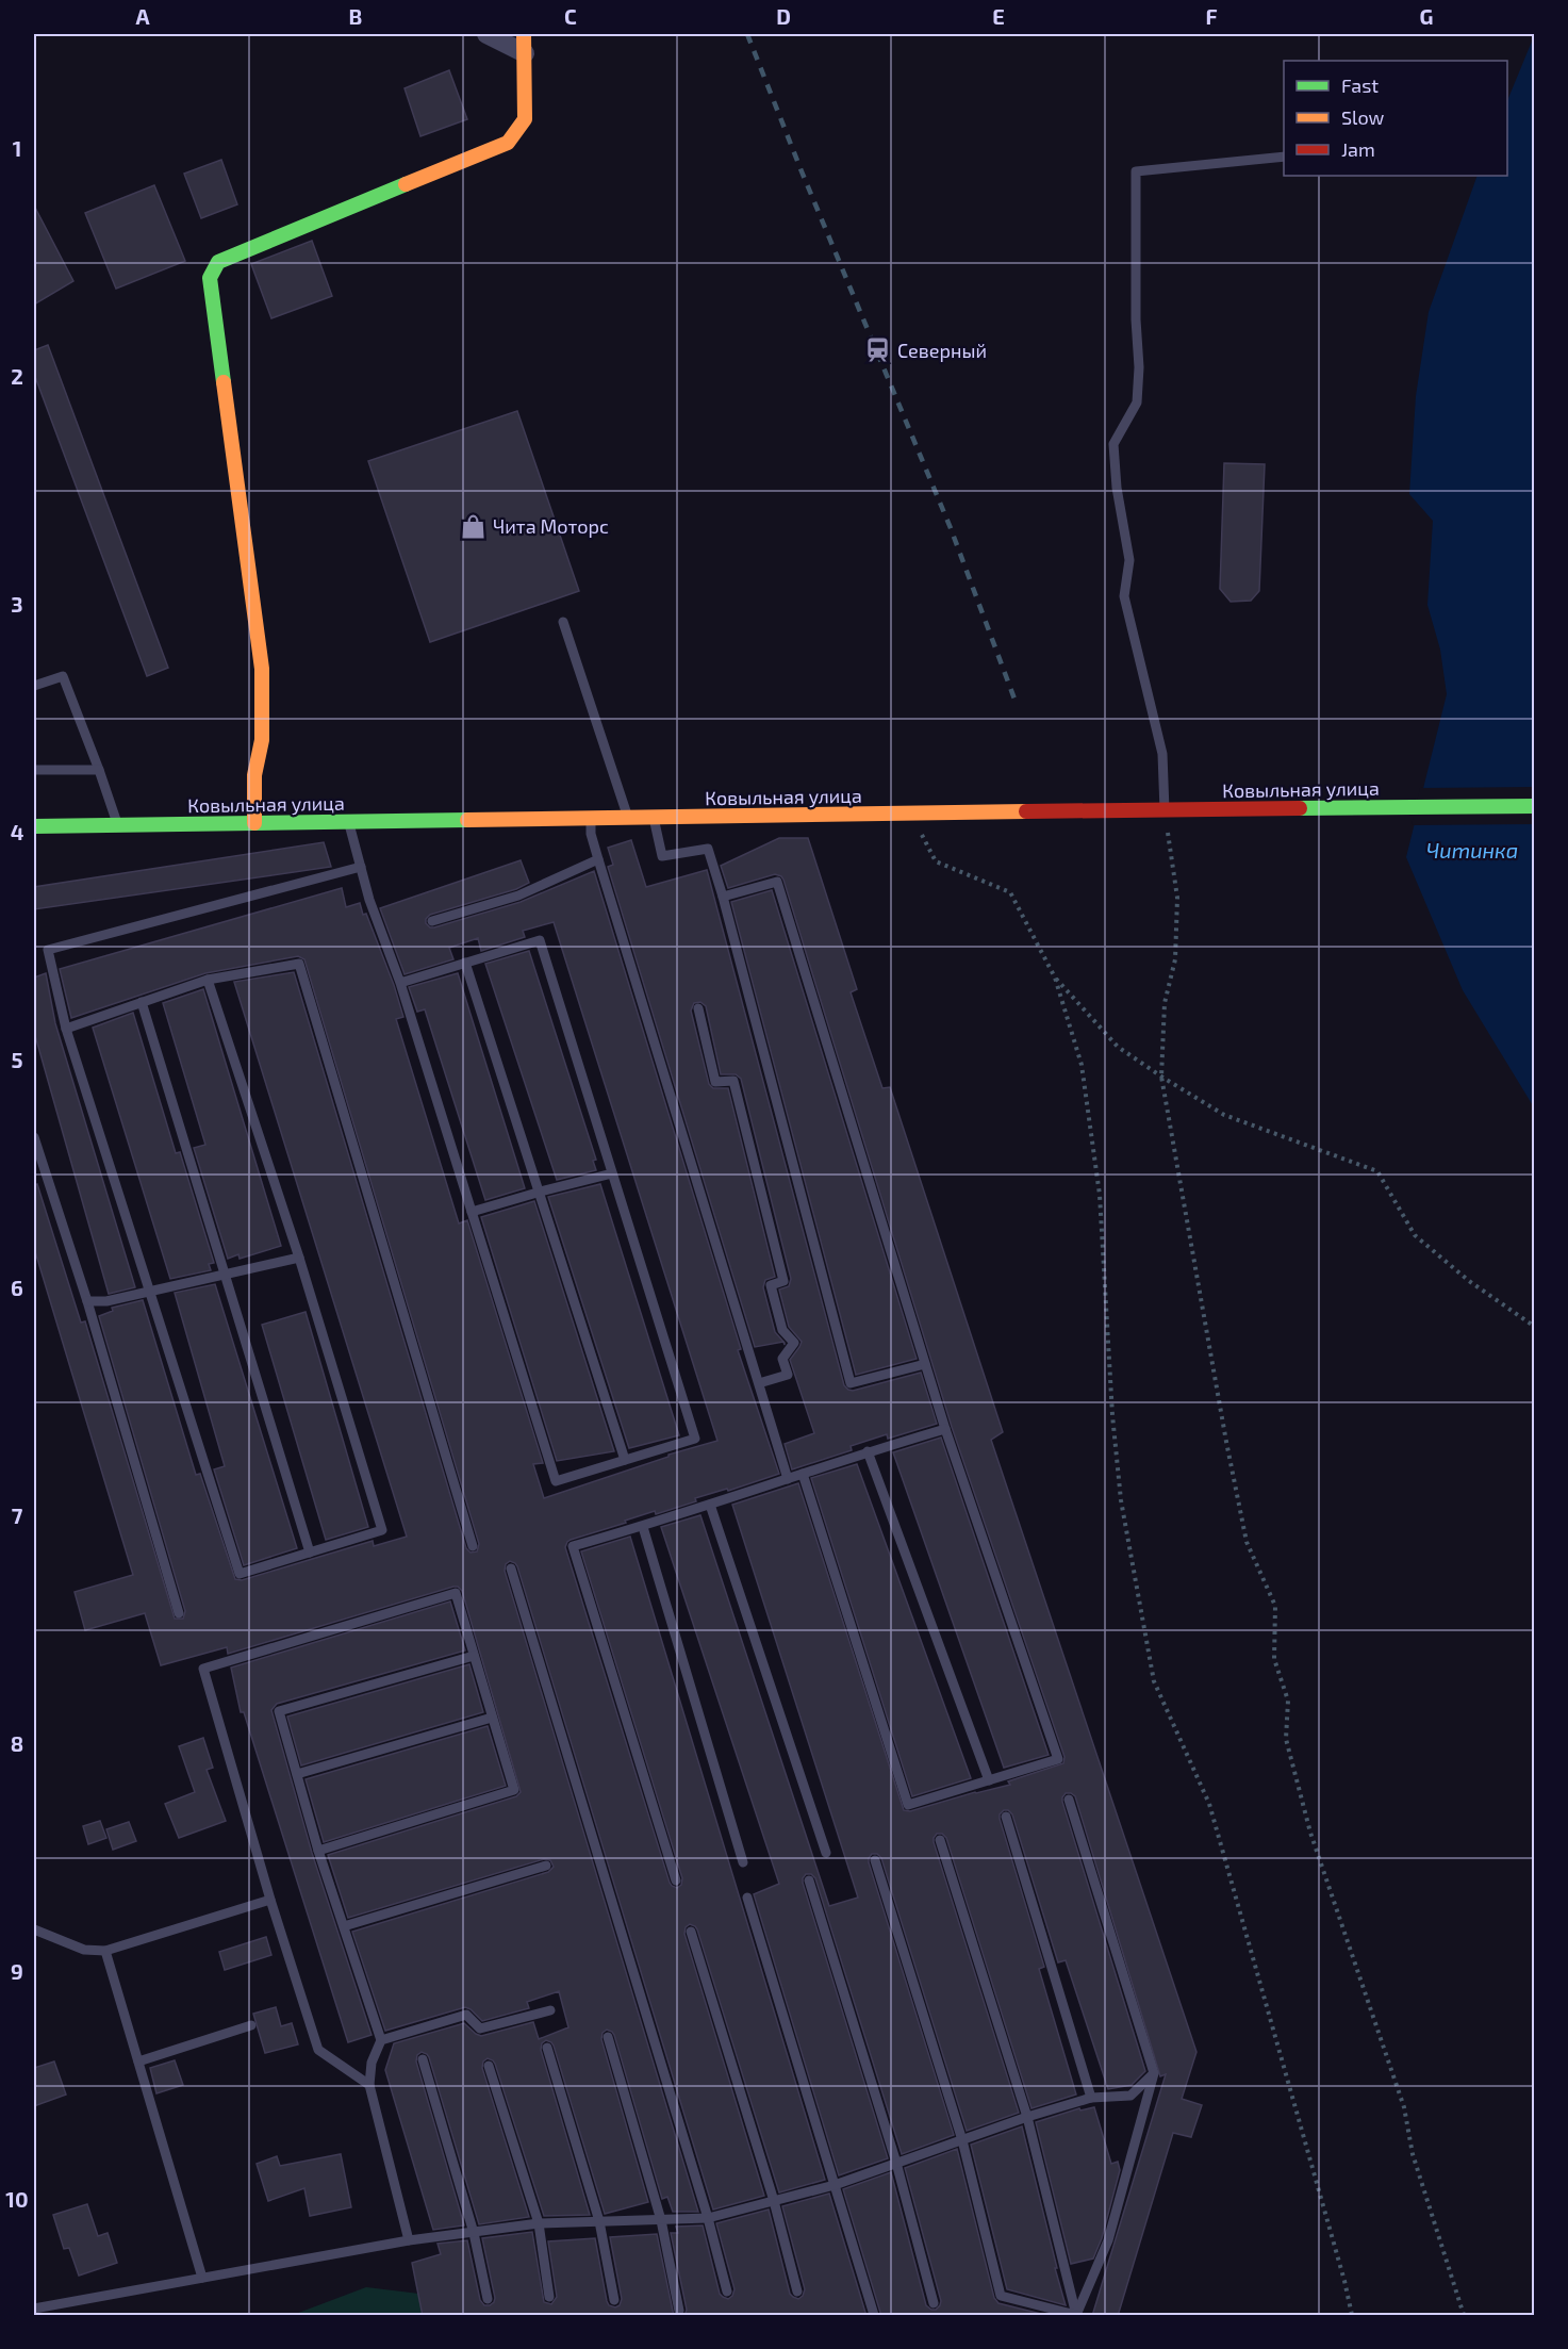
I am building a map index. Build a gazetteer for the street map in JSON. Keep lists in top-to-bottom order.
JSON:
{
  "streets": {
    "main road": ["Ковыльная улица"]
  },
  "water": ["Читинка"],
  "places": {
    "station": ["Северный"],
    "shop": ["Чита Моторс"]
  },
  "legend": ["Fast", "Slow", "Jam"],
  "grid": {
    "columns": [
      "A",
      "B",
      "C",
      "D",
      "E",
      "F",
      "G"
    ],
    "rows": [
      "1",
      "2",
      "3",
      "4",
      "5",
      "6",
      "7",
      "8",
      "9",
      "10"
    ]
  }
}
